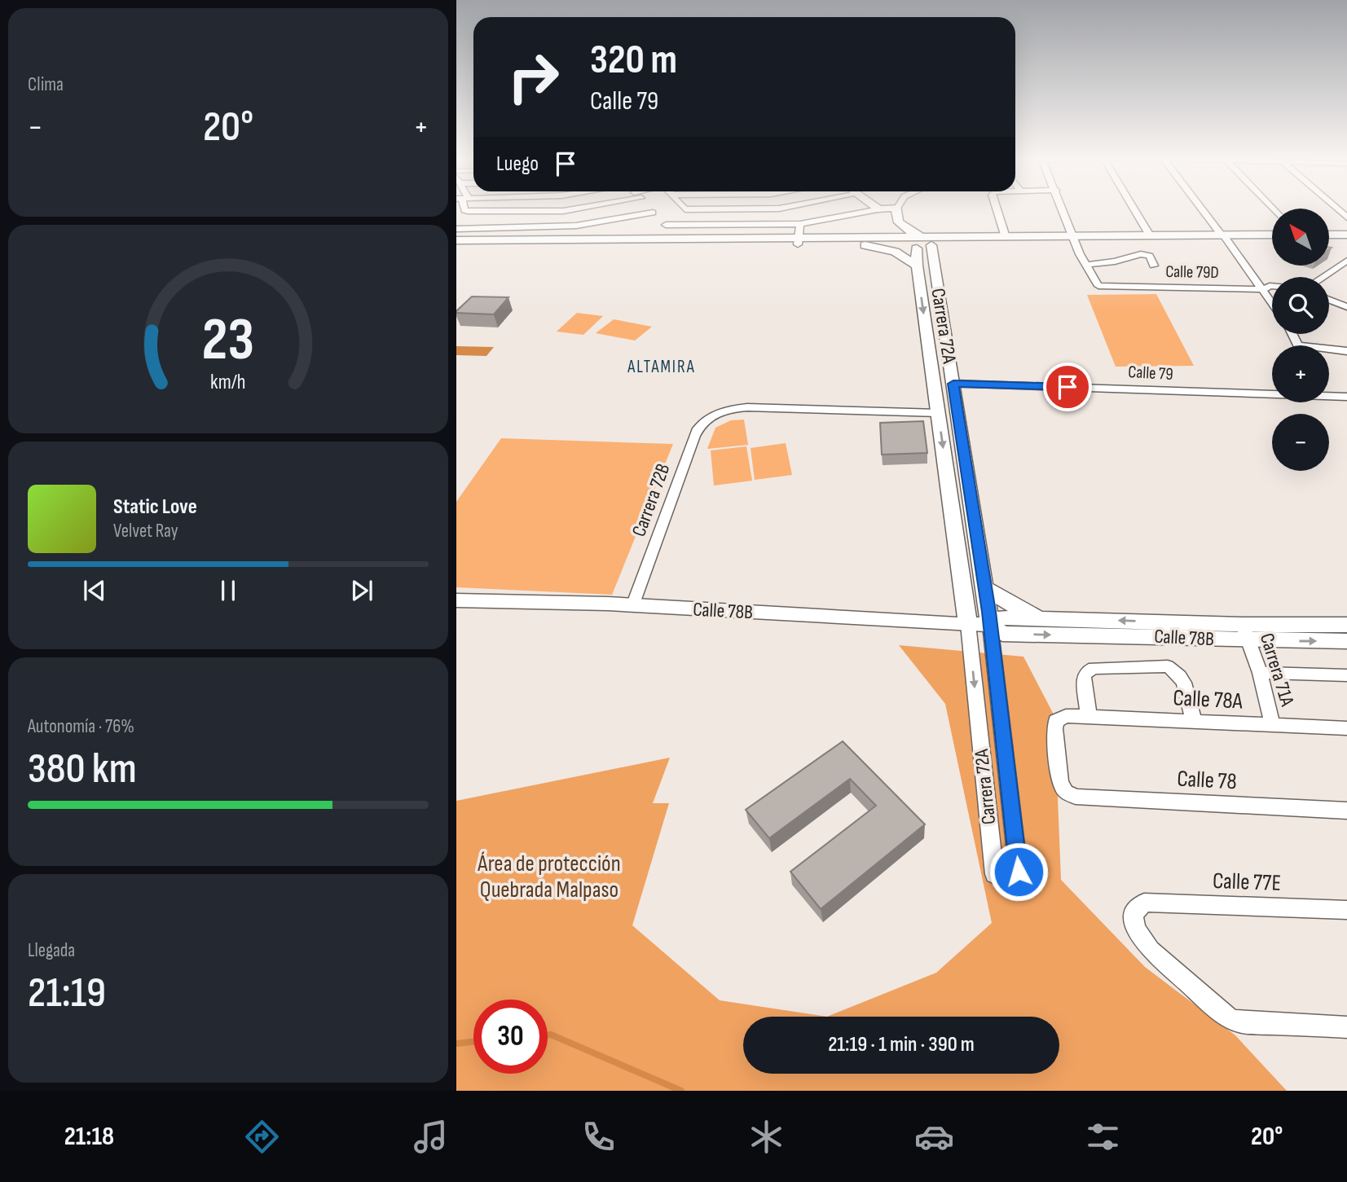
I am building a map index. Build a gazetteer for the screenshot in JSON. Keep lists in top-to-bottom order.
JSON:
{
  "streets": {
    "main road": ["Carrera 72A", "Calle 78B"],
    "street": [
      "Calle 79D",
      "Calle 79",
      "Carrera 72B",
      "Carrera 71A",
      "Calle 78A",
      "Calle 78",
      "Calle 77E"
    ]
  },
  "crossings": [
    ["Carrera 72A", "Calle 79"],
    ["Carrera 72A", "Carrera 72B"],
    ["Carrera 72A", "Calle 78B"],
    ["Carrera 72B", "Calle 78B"],
    ["Calle 78B", "Carrera 71A"],
    ["Calle 78B", "Calle 78A"],
    ["Carrera 71A", "Calle 78A"],
    ["Calle 78A", "Calle 78"]
  ],
  "districts": ["ALTAMIRA"],
  "parks": ["Área de protección Quebrada Malpaso"],
  "north": "top left",
  "page": {
    "tile": [
      "Clima",
      ["Autonomía · 76%", "380 km"],
      ["Llegada", "21:19"]
    ],
    "turn": ["320 m", "Calle 79"],
    "heat": ["−", "20°", "+"],
    "then": "Luego",
    "map_buttons": ["+", "−"],
    "song": ["Static Love", "Velvet Ray"],
    "limit": "30",
    "trip": "21:19 · 1 min · 390 m",
    "tabs": ["21:18", "20°"],
    "gauge": ["23", "km/h"]
  }
}
